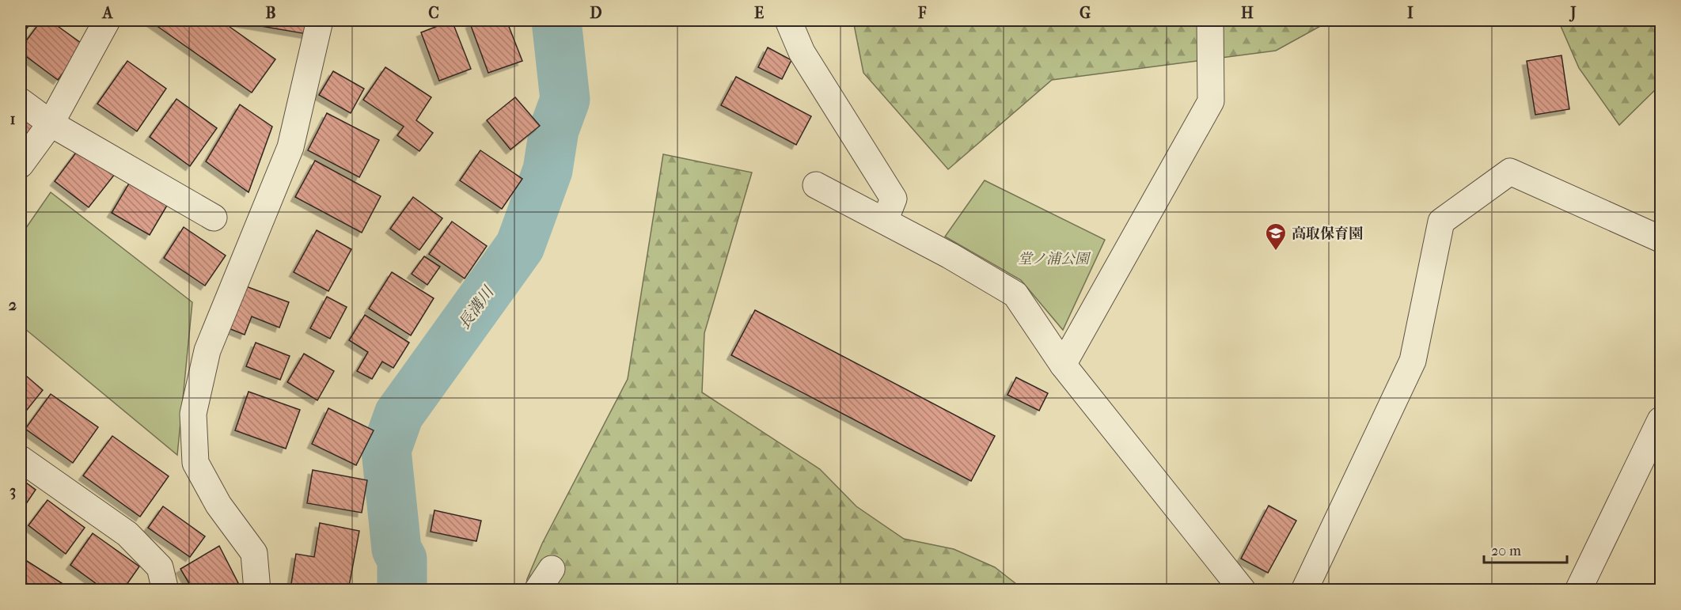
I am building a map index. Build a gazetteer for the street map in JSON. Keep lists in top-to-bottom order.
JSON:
{
  "water": ["長溝川"],
  "parks": ["堂ノ浦公園"],
  "places": {
    "school or university": ["高取保育園"]
  },
  "scale_bar": "20 m",
  "grid": {
    "columns": [
      "A",
      "B",
      "C",
      "D",
      "E",
      "F",
      "G",
      "H",
      "I",
      "J"
    ],
    "rows": ["1", "2", "3"]
  }
}
